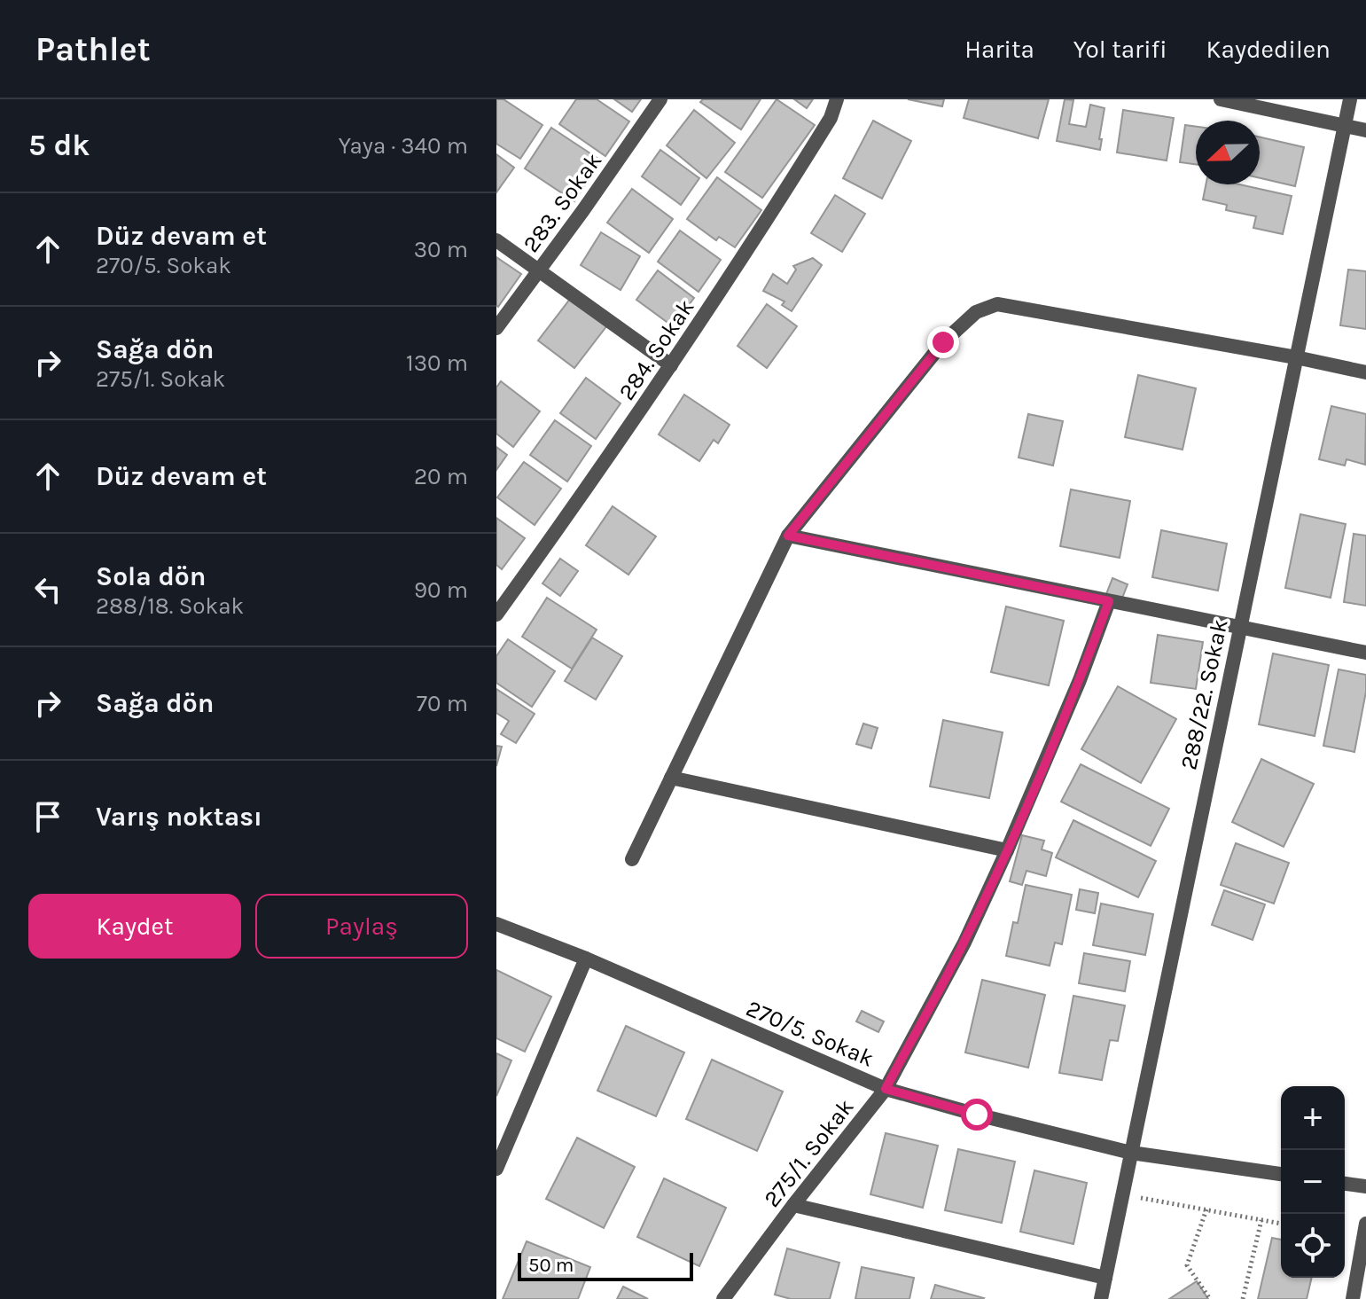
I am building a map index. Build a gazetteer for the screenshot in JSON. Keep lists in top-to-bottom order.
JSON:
{
  "streets": {
    "street": [
      "283. Sokak",
      "284. Sokak",
      "288/22. Sokak",
      "270/5. Sokak",
      "275/1. Sokak"
    ]
  },
  "crossings": [
    ["288/22. Sokak", "270/5. Sokak"],
    ["270/5. Sokak", "275/1. Sokak"]
  ],
  "scale_bar": "50 m",
  "north": "left",
  "page": {
    "header": "Pathlet",
    "nav": ["Harita", "Yol tarifi", "Kaydedilen"],
    "heading": ["5 dk", "Yaya · 340 m"],
    "list": [
      ["Düz devam et", "270/5. Sokak", "30 m"],
      ["Sağa dön", "275/1. Sokak", "130 m"],
      ["Düz devam et", "20 m"],
      ["Sola dön", "288/18. Sokak", "90 m"],
      ["Sağa dön", "70 m"],
      "Varış noktası"
    ],
    "buttons": ["Kaydet", "Paylaş"],
    "map_buttons": ["+", "−"],
    "scale": "50 m"
  }
}
